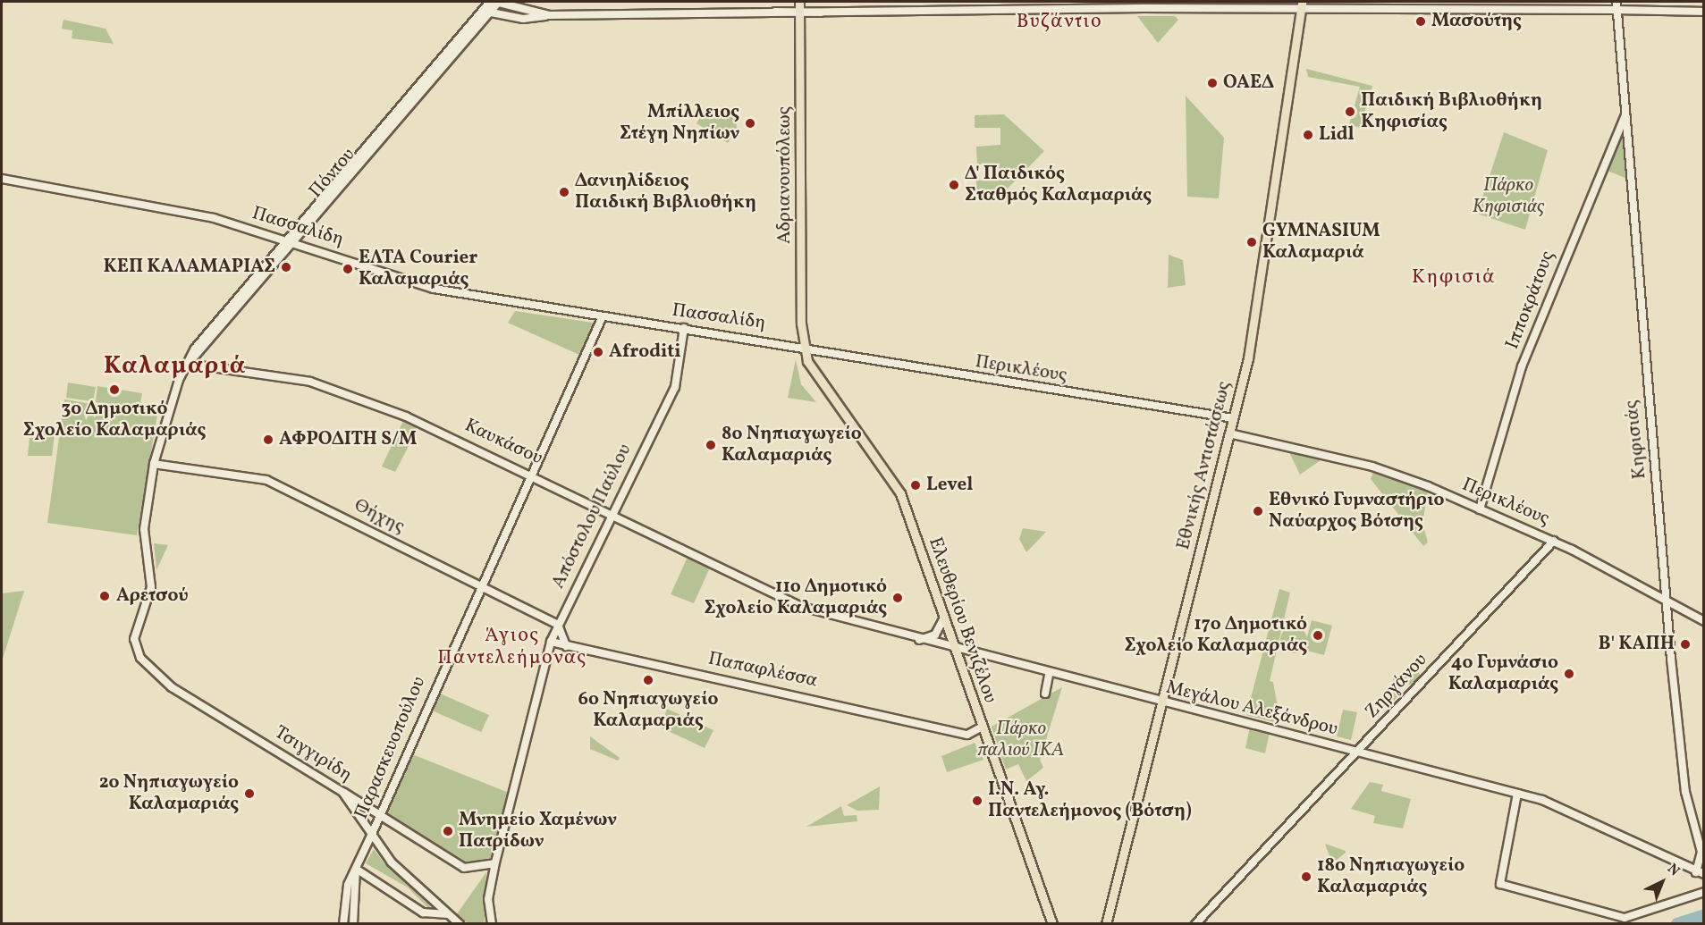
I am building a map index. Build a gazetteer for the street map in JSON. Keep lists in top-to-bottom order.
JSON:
{
  "streets": {
    "main road": [
      "Πόντου",
      "Αδριανουπόλεως",
      "Πασσαλίδη",
      "Περικλέους",
      "Κηφισιάς",
      "Καυκάσου",
      "Εθνικής Αντιστάσεως",
      "Απόστολου Παύλου",
      "Ελευθερίου Βενιζέλου",
      "Μεγάλου Αλεξάνδρου",
      "Παρασκευοπούλου",
      "Τσιγγιρίδη"
    ],
    "street": [
      "Ιπποκράτους",
      "Θήχης",
      "Παπαφλέσσα",
      "Ζηργάνου"
    ]
  },
  "crossings": [
    ["Πόντου", "Πασσαλίδη"],
    ["Πόντου", "Καυκάσου"],
    ["Πόντου", "Θήχης"],
    ["Πόντου", "Τσιγγιρίδη"],
    ["Αδριανουπόλεως", "Πασσαλίδη"],
    ["Αδριανουπόλεως", "Περικλέους"],
    ["Αδριανουπόλεως", "Ελευθερίου Βενιζέλου"],
    ["Πασσαλίδη", "Περικλέους"],
    ["Πασσαλίδη", "Απόστολου Παύλου"],
    ["Πασσαλίδη", "Ελευθερίου Βενιζέλου"],
    ["Πασσαλίδη", "Παρασκευοπούλου"],
    ["Ιπποκράτους", "Περικλέους"],
    ["Ιπποκράτους", "Κηφισιάς"],
    ["Περικλέους", "Κηφισιάς"],
    ["Περικλέους", "Εθνικής Αντιστάσεως"],
    ["Περικλέους", "Ελευθερίου Βενιζέλου"],
    ["Περικλέους", "Ζηργάνου"],
    ["Κηφισιάς", "Μεγάλου Αλεξάνδρου"],
    ["Καυκάσου", "Απόστολου Παύλου"],
    ["Καυκάσου", "Μεγάλου Αλεξάνδρου"],
    ["Καυκάσου", "Παρασκευοπούλου"],
    ["Εθνικής Αντιστάσεως", "Μεγάλου Αλεξάνδρου"],
    ["Θήχης", "Απόστολου Παύλου"],
    ["Θήχης", "Παρασκευοπούλου"],
    ["Απόστολου Παύλου", "Παπαφλέσσα"],
    ["Απόστολου Παύλου", "Τσιγγιρίδη"],
    ["Ελευθερίου Βενιζέλου", "Παπαφλέσσα"],
    ["Ελευθερίου Βενιζέλου", "Μεγάλου Αλεξάνδρου"],
    ["Ζηργάνου", "Μεγάλου Αλεξάνδρου"],
    ["Παρασκευοπούλου", "Τσιγγιρίδη"]
  ],
  "districts": [
    "Βυζάντιο",
    "Κηφισιά",
    "Καλαμαριά",
    "Άγιος Παντελεήμονας"
  ],
  "parks": ["Πάρκο Κηφισιάς", "Πάρκο παλιού ΙΚΑ"],
  "places": [
    "Μασούτης",
    "ΟΑΕΔ",
    "Παιδική Βιβλιοθήκη Κηφισίας",
    "Μπίλλειος Στέγη Νηπίων",
    "Lidl",
    "Δ' Παιδικός Σταθμός Καλαμαριάς",
    "Δανιηλίδειος Παιδική Βιβλιοθήκη",
    "GYMNASIUM Καλαμαριά",
    "ΚΕΠ ΚΑΛΑΜΑΡΙΑΣ",
    "ΕΛΤΑ Courier Καλαμαριάς",
    "Afroditi",
    "3ο Δημοτικό Σχολείο Καλαμαριάς",
    "ΑΦΡΟΔΙΤΗ S/M",
    "8ο Νηπιαγωγείο Καλαμαριάς",
    "Level",
    "Εθνικό Γυμναστήριο Ναύαρχος Βότσης",
    "Αρετσού",
    "11ο Δημοτικό Σχολείο Καλαμαριάς",
    "17ο Δημοτικό Σχολείο Καλαμαριάς",
    "Β' ΚΑΠΗ",
    "4ο Γυμνάσιο Καλαμαριάς",
    "6ο Νηπιαγωγείο Καλαμαριάς",
    "2ο Νηπιαγωγείο Καλαμαριάς",
    "Ι.Ν. Αγ. Παντελεήμονος (Βότση)",
    "Μνημείο Χαμένων Πατρίδων",
    "18ο Νηπιαγωγείο Καλαμαριάς"
  ],
  "north": "top right"
}
